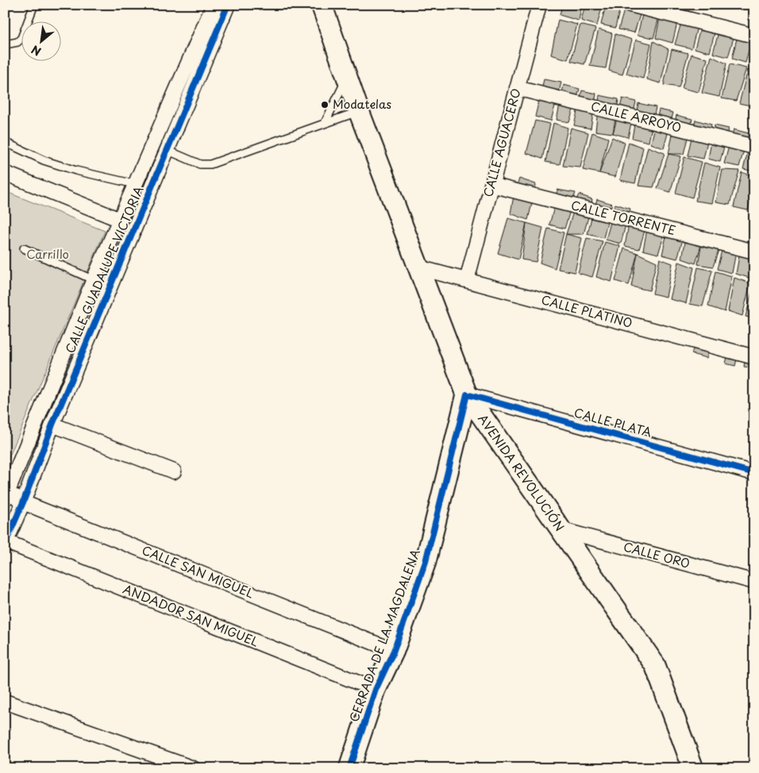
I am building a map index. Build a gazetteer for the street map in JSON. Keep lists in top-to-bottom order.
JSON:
{
  "streets": {
    "main road": ["AVENIDA REVOLUCIÓN", "CERRADA DE LA MAGDALENA"],
    "street": [
      "CALLE ARROYO",
      "CALLE AGUACERO",
      "CALLE TORRENTE",
      "CALLE GUADALUPE VICTORIA",
      "CALLE PLATINO",
      "CALLE PLATA",
      "CALLE ORO",
      "CALLE SAN MIGUEL",
      "ANDADOR SAN MIGUEL"
    ]
  },
  "crossings": [
    ["CALLE ARROYO", "CALLE AGUACERO"],
    ["CALLE AGUACERO", "CALLE TORRENTE"],
    ["CALLE AGUACERO", "CALLE PLATINO"],
    ["CALLE GUADALUPE VICTORIA", "CALLE SAN MIGUEL"],
    ["CALLE GUADALUPE VICTORIA", "ANDADOR SAN MIGUEL"],
    ["CALLE PLATINO", "AVENIDA REVOLUCIÓN"],
    ["CALLE PLATA", "AVENIDA REVOLUCIÓN"],
    ["CALLE PLATA", "CERRADA DE LA MAGDALENA"],
    ["AVENIDA REVOLUCIÓN", "CALLE ORO"],
    ["AVENIDA REVOLUCIÓN", "CERRADA DE LA MAGDALENA"],
    ["CALLE SAN MIGUEL", "CERRADA DE LA MAGDALENA"],
    ["ANDADOR SAN MIGUEL", "CERRADA DE LA MAGDALENA"]
  ],
  "parks": ["Carrillo"],
  "places": ["Modatelas"],
  "north": "bottom left"
}
